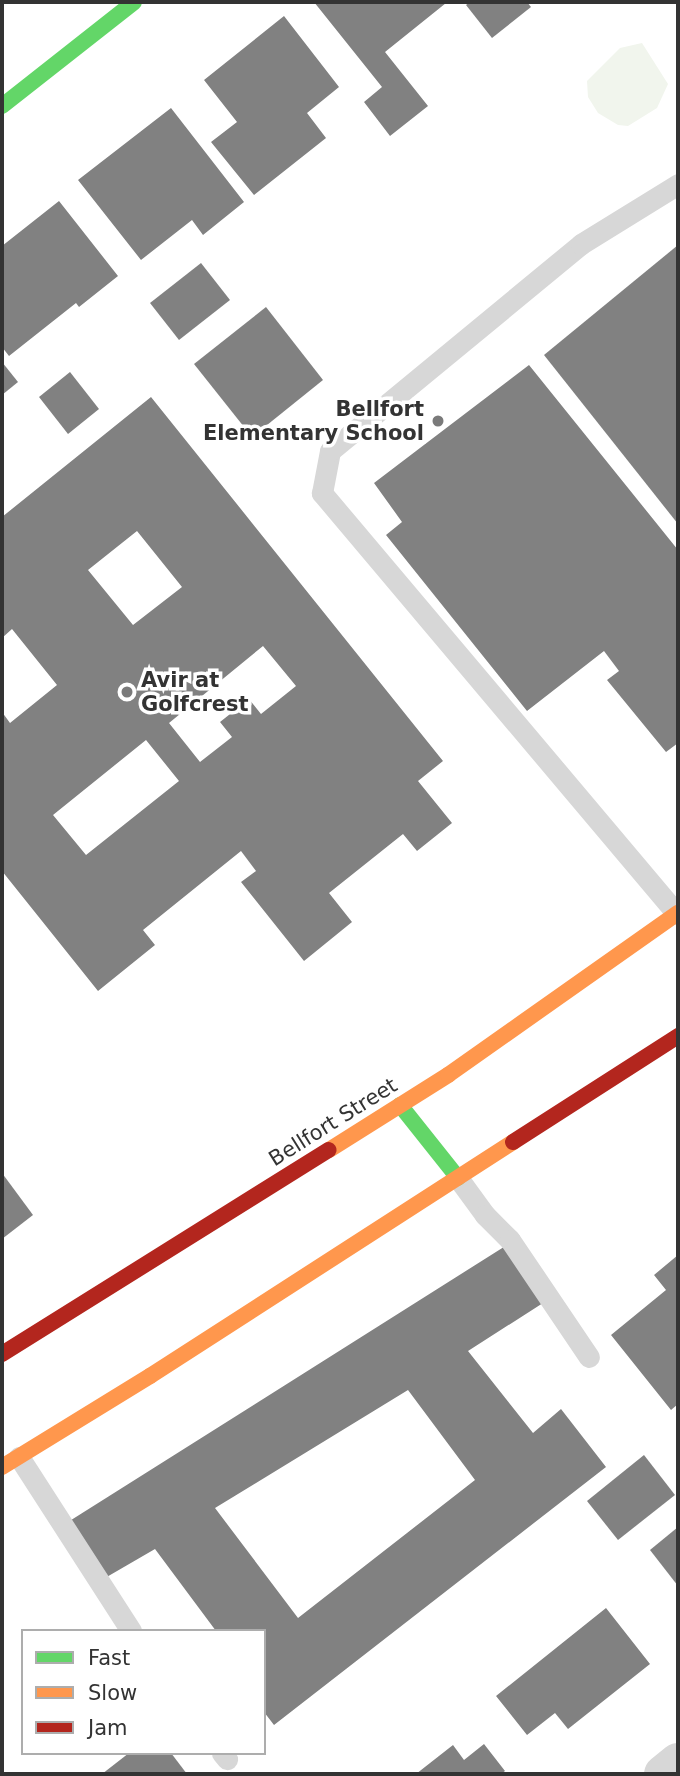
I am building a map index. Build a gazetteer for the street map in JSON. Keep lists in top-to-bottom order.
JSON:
{
  "streets": {
    "main road": ["Bellfort Street"]
  },
  "places": ["Bellfort Elementary School", "Avir at Golfcrest"],
  "legend": ["Fast", "Slow", "Jam"]
}
